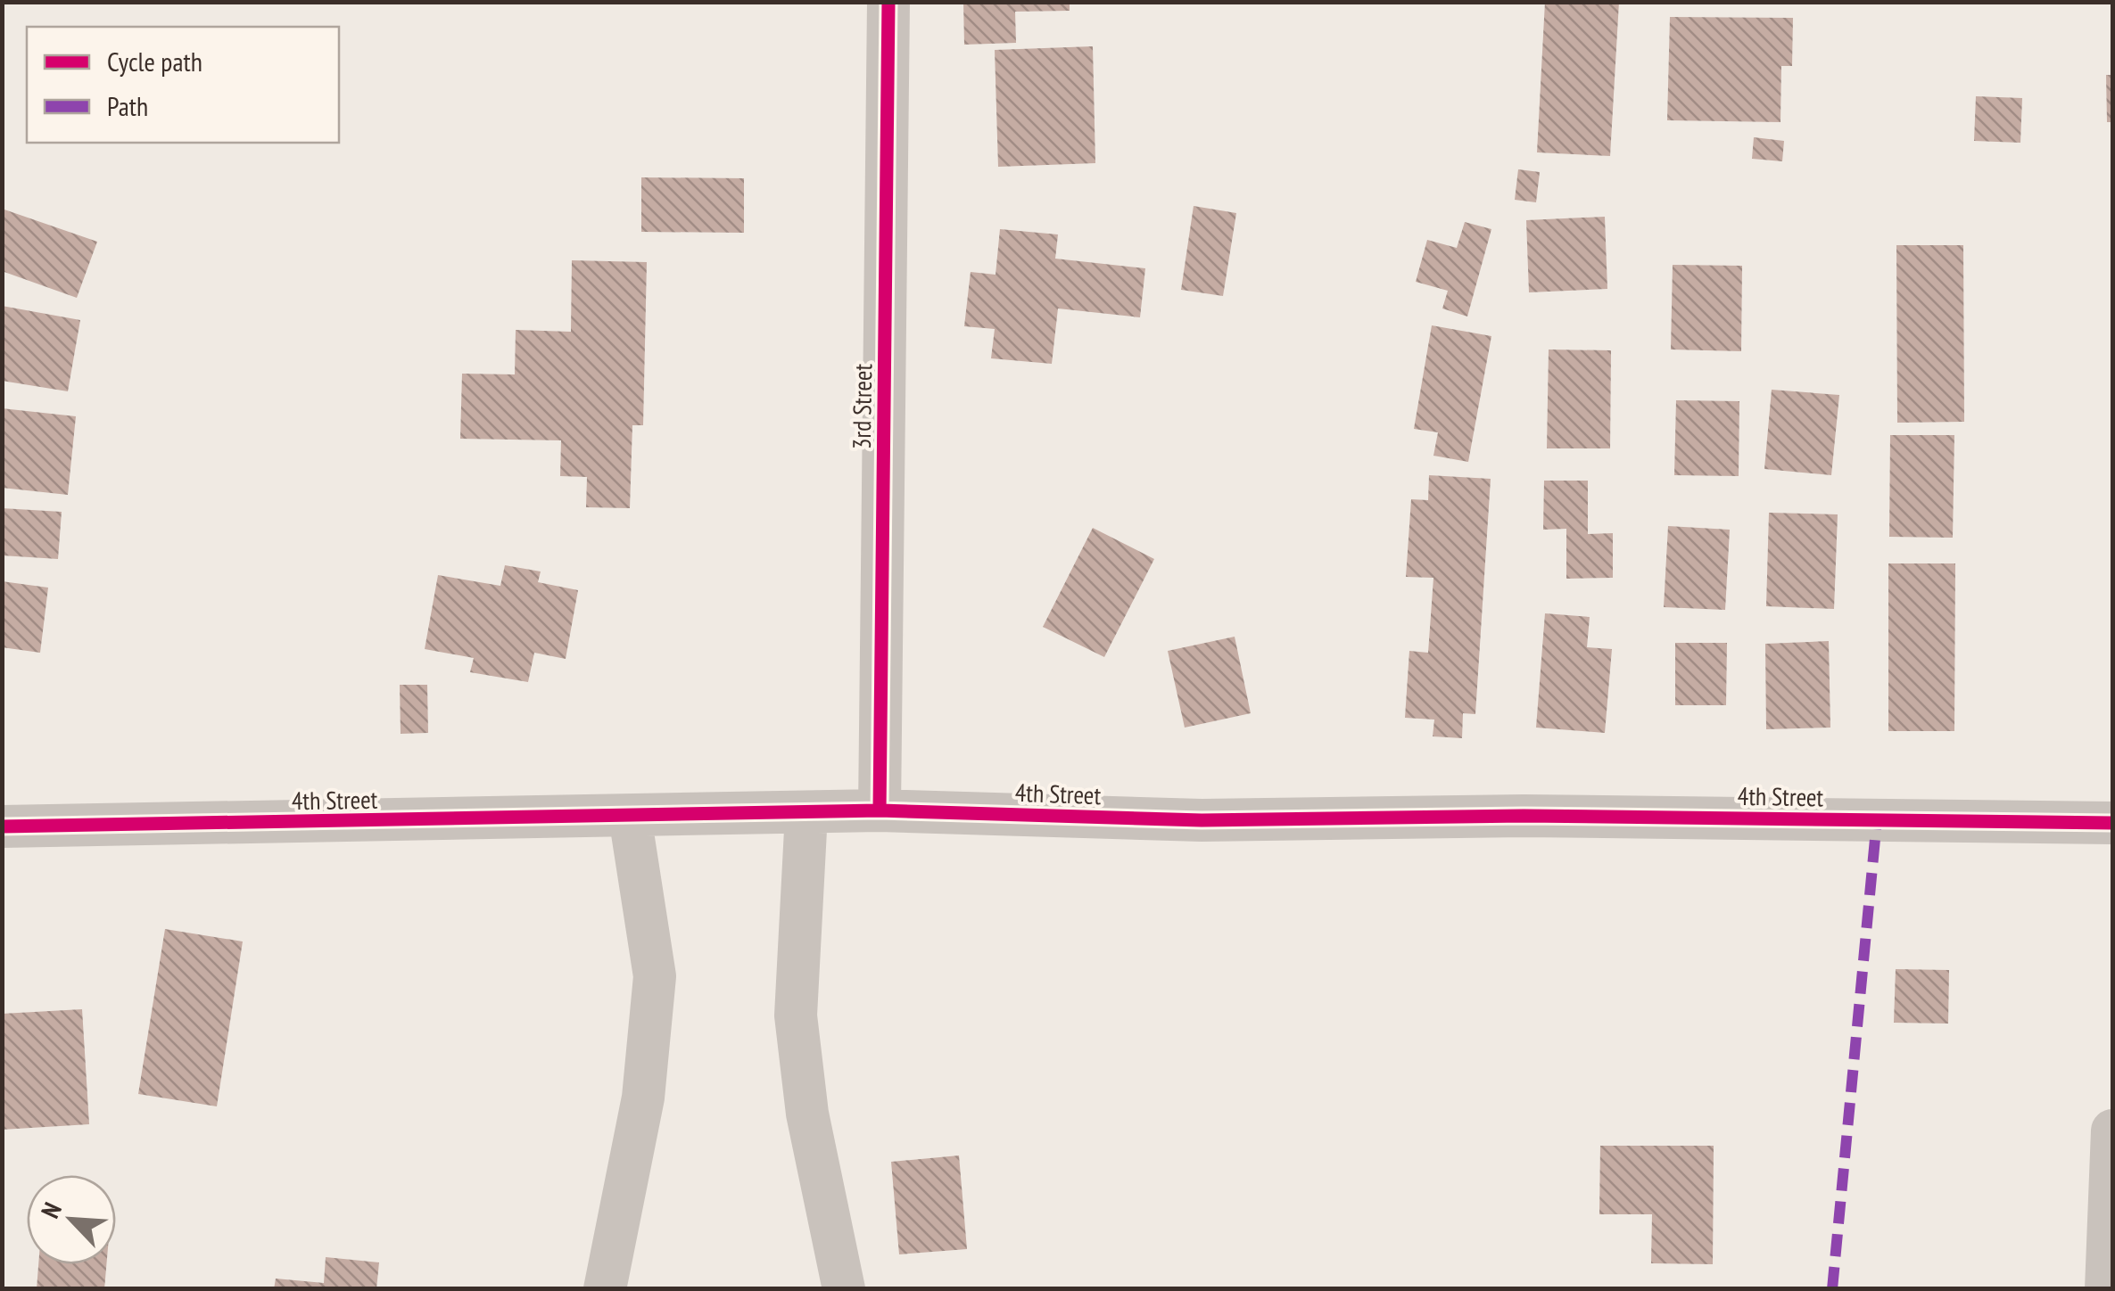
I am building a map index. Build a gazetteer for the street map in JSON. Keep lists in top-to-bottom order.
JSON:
{
  "streets": {
    "street": ["3rd Street", "4th Street"]
  },
  "crossings": [
    ["3rd Street", "4th Street"]
  ],
  "legend": ["Cycle path", "Path"],
  "north": "top left"
}
